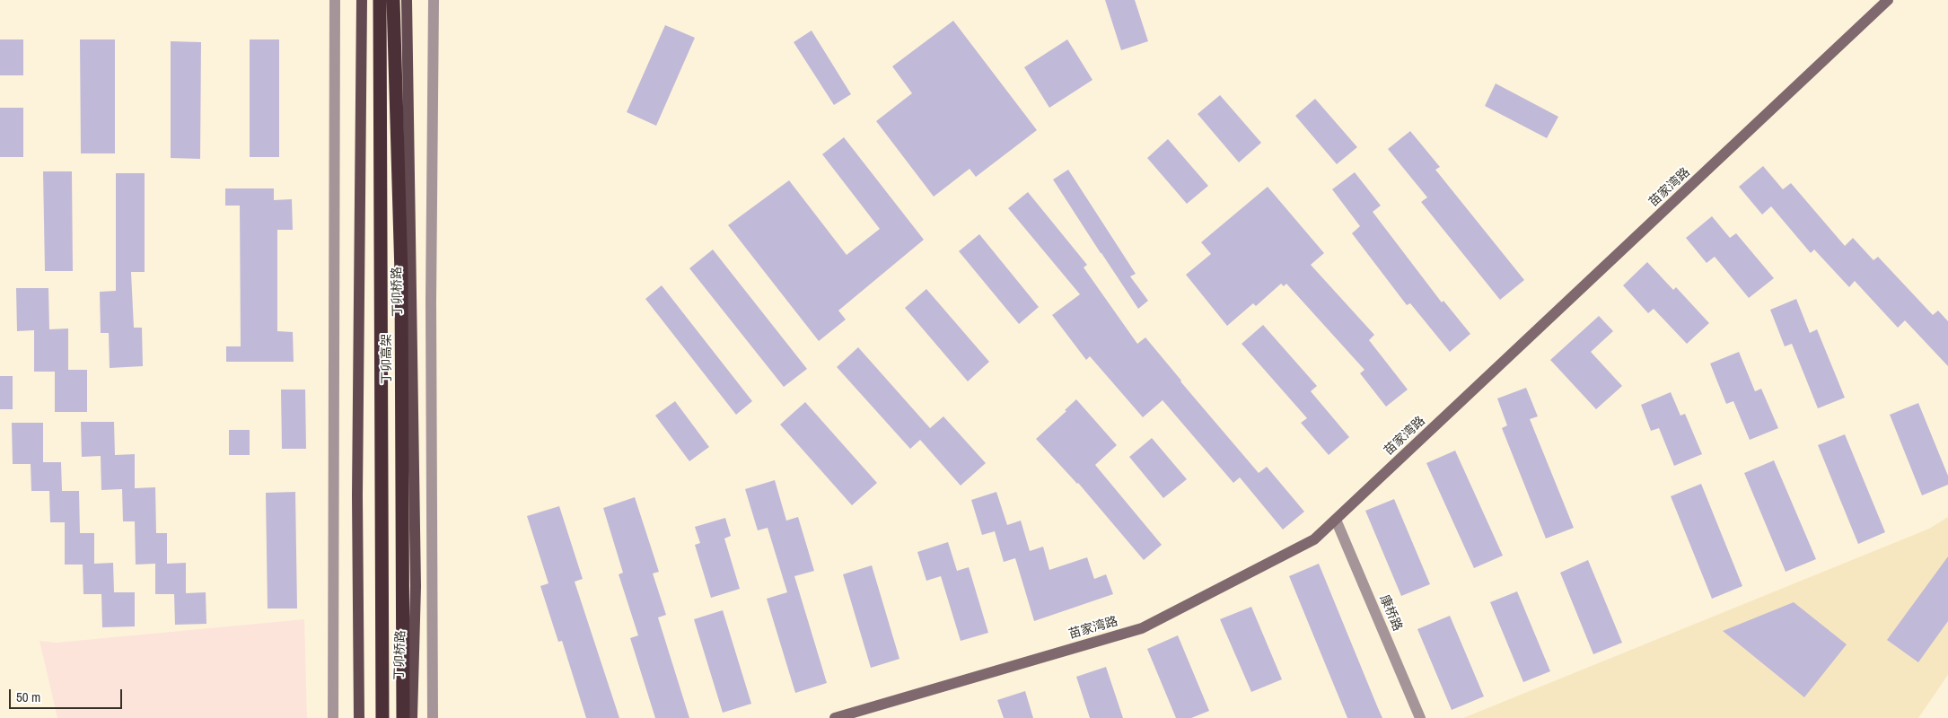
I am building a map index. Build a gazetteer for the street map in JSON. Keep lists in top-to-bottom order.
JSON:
{
  "streets": {
    "highway": ["丁卯高架"],
    "main road": ["丁卯桥路"],
    "street": ["苗家湾路", "康桥路"]
  },
  "crossings": [
    ["苗家湾路", "康桥路"]
  ],
  "scale_bar": "50 m"
}
